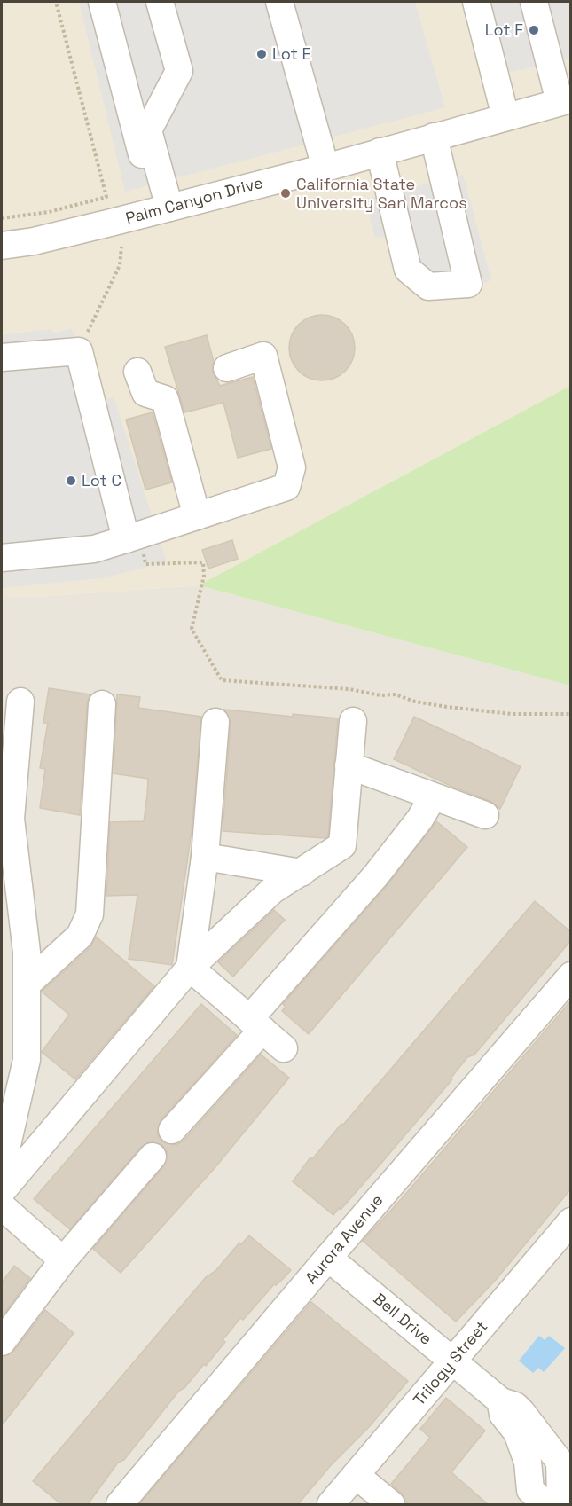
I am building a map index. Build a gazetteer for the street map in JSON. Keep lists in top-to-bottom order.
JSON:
{
  "streets": {
    "street": [
      "Palm Canyon Drive",
      "Aurora Avenue",
      "Bell Drive",
      "Trilogy Street"
    ]
  },
  "crossings": [
    ["Aurora Avenue", "Bell Drive"],
    ["Bell Drive", "Trilogy Street"]
  ],
  "places": [
    "Lot F",
    "Lot E",
    "California State University San Marcos",
    "Lot C"
  ]
}
